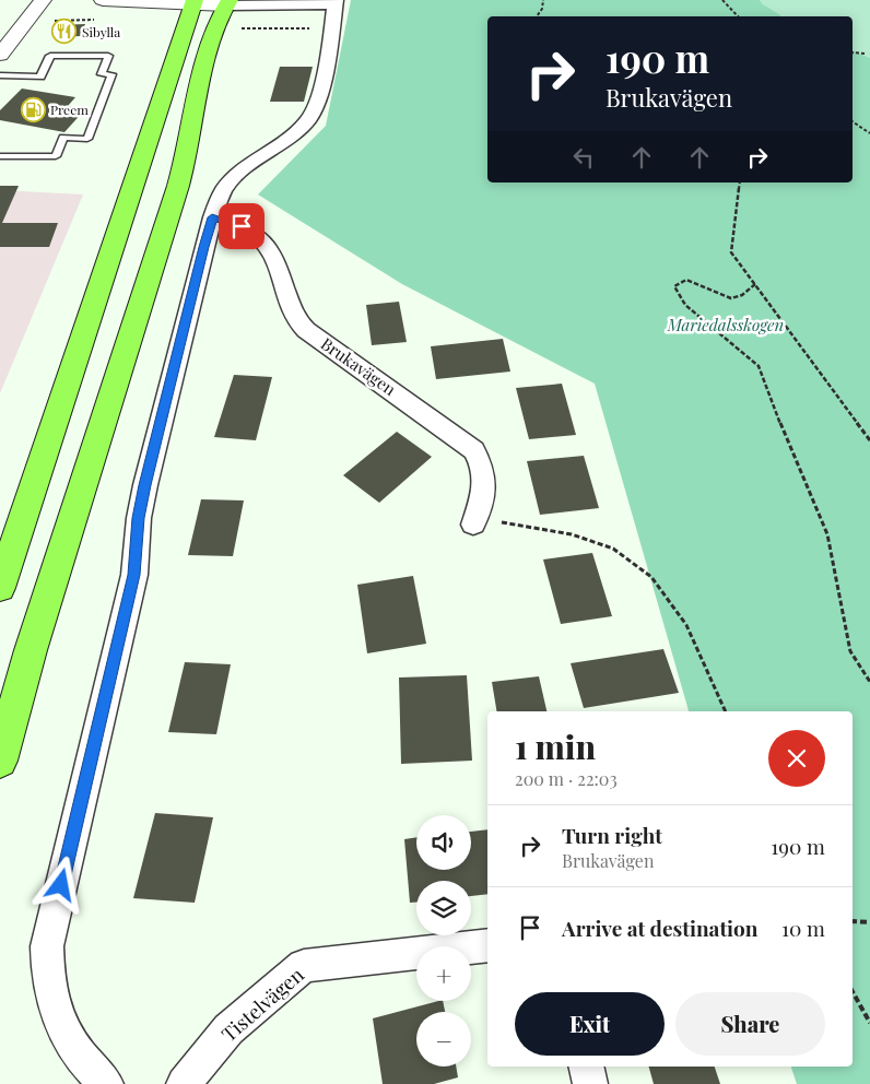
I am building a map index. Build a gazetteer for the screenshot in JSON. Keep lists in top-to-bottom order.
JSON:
{
  "streets": {
    "street": ["Brukavägen", "Tistelvägen"]
  },
  "parks": ["Mariedalsskogen"],
  "places": {
    "restaurant": ["Sibylla"],
    "fuel station": ["Preem"]
  },
  "page": {
    "turn": ["190 m", "Brukavägen"],
    "heading": ["1 min", "200 m · 22:03"],
    "list": [
      {
        "name": "Turn right",
        "note": "Brukavägen",
        "value": "190 m"
      },
      {
        "name": "Arrive at destination",
        "value": "10 m"
      }
    ],
    "map_buttons": ["+", "−"],
    "buttons": ["Exit", "Share"]
  }
}
